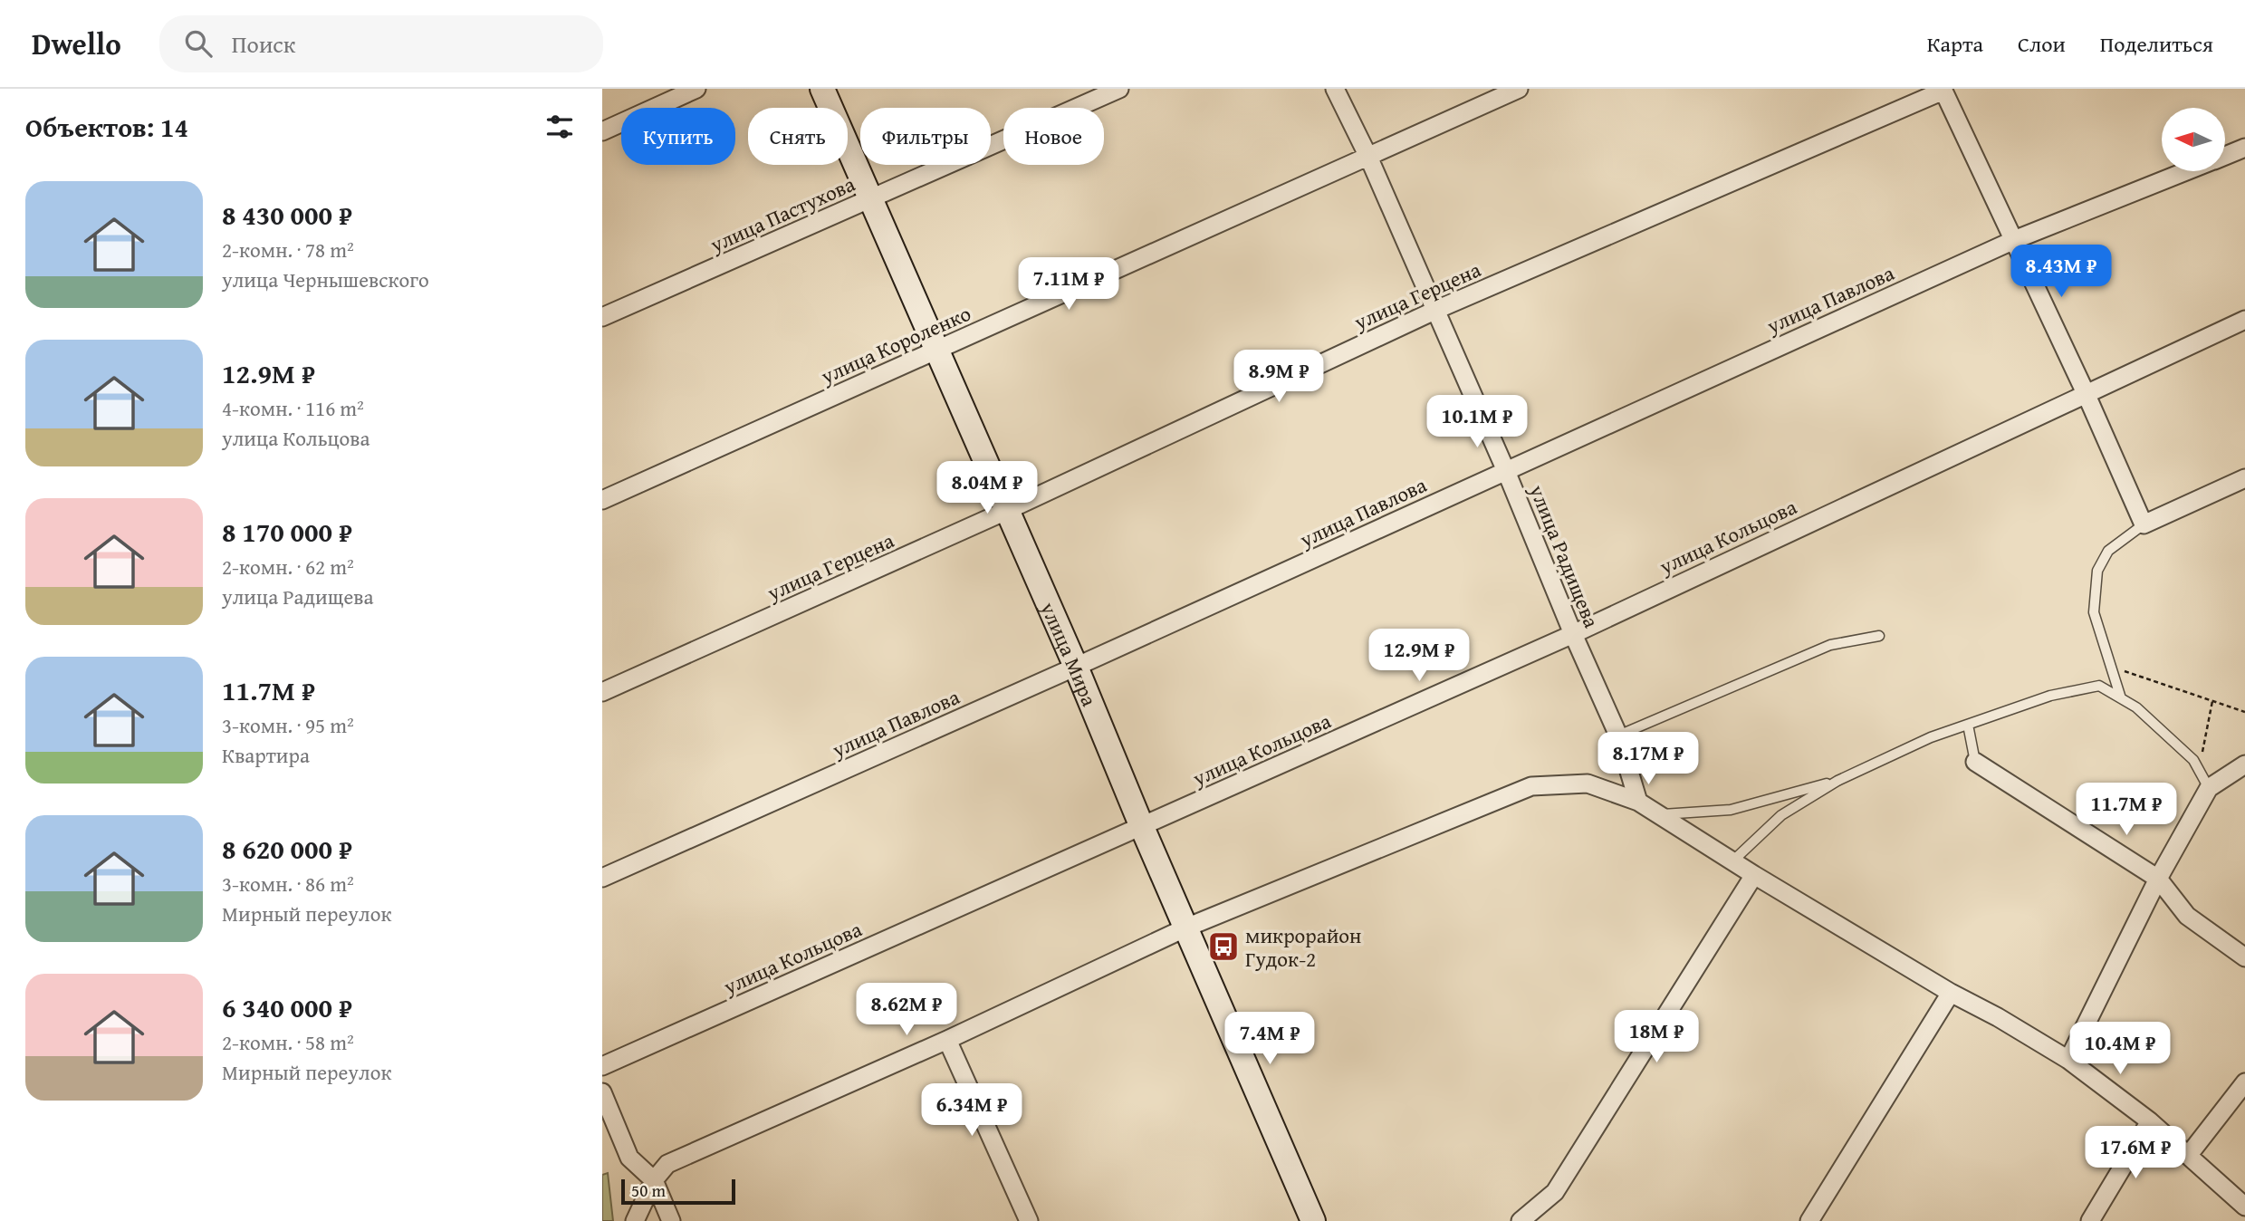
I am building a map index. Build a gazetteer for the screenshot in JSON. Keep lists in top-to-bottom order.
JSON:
{
  "streets": {
    "main road": ["улица Мира"],
    "street": [
      "улица Пастухова",
      "улица Герцена",
      "улица Павлова",
      "улица Короленко",
      "улица Кольцова",
      "улица Радищева"
    ]
  },
  "crossings": [
    ["улица Пастухова", "улица Мира"],
    ["улица Герцена", "улица Радищева"],
    ["улица Герцена", "улица Мира"],
    ["улица Павлова", "улица Радищева"],
    ["улица Павлова", "улица Мира"],
    ["улица Короленко", "улица Радищева"],
    ["улица Короленко", "улица Мира"],
    ["улица Кольцова", "улица Радищева"],
    ["улица Кольцова", "улица Мира"]
  ],
  "places": {
    "bus stop": ["микрорайон Гудок-2"]
  },
  "scale_bar": "50 m",
  "north": "left",
  "page": {
    "header": "Dwello",
    "search": "Поиск",
    "nav": ["Карта", "Слои", "Поделиться"],
    "heading": "Объектов: 14",
    "chip": [
      "Купить",
      "Снять",
      "Фильтры",
      "Новое"
    ],
    "list": [
      {
        "name": "8 430 000 ₽",
        "note": "2-комн. · 78 m² · улица Чернышевского"
      },
      {
        "name": "12.9M ₽",
        "note": "4-комн. · 116 m² · улица Кольцова"
      },
      {
        "name": "8 170 000 ₽",
        "note": "2-комн. · 62 m² · улица Радищева"
      },
      {
        "name": "11.7M ₽",
        "note": "3-комн. · 95 m² · Квартира"
      },
      {
        "name": "8 620 000 ₽",
        "note": "3-комн. · 86 m² · Мирный переулок"
      },
      {
        "name": "6 340 000 ₽",
        "note": "2-комн. · 58 m² · Мирный переулок"
      }
    ],
    "price": [
      "8.43M ₽",
      "7.11M ₽",
      "8.9M ₽",
      "10.1M ₽",
      "8.04M ₽",
      "12.9M ₽",
      "8.17M ₽",
      "11.7M ₽",
      "8.62M ₽",
      "18M ₽",
      "7.4M ₽",
      "10.4M ₽",
      "6.34M ₽",
      "17.6M ₽"
    ],
    "scale": "50 m"
  }
}
